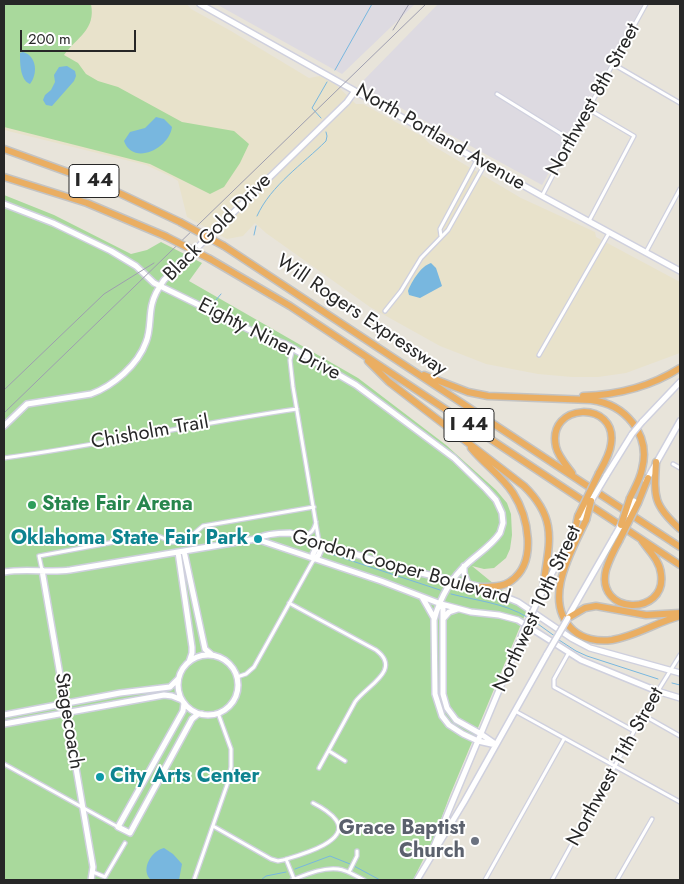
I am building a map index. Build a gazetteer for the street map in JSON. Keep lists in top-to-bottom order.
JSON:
{
  "streets": {
    "highway": ["I 44", "Will Rogers Expressway"],
    "street": [
      "Northwest 8th Street",
      "North Portland Avenue",
      "Black Gold Drive",
      "Eighty Niner Drive",
      "Chisholm Trail",
      "Gordon Cooper Boulevard",
      "Northwest 10th Street",
      "Stagecoach",
      "Northwest 11th Street"
    ]
  },
  "crossings": [
    ["Northwest 8th Street", "North Portland Avenue"],
    ["North Portland Avenue", "Black Gold Drive"],
    ["Black Gold Drive", "Eighty Niner Drive"],
    ["Eighty Niner Drive", "Gordon Cooper Boulevard"],
    ["Eighty Niner Drive", "Northwest 10th Street"],
    ["Gordon Cooper Boulevard", "Stagecoach"],
    ["Gordon Cooper Boulevard", "Northwest 11th Street"]
  ],
  "places": [
    "State Fair Arena",
    "Oklahoma State Fair Park",
    "City Arts Center",
    "Grace Baptist Church"
  ],
  "scale_bar": "200 m"
}
